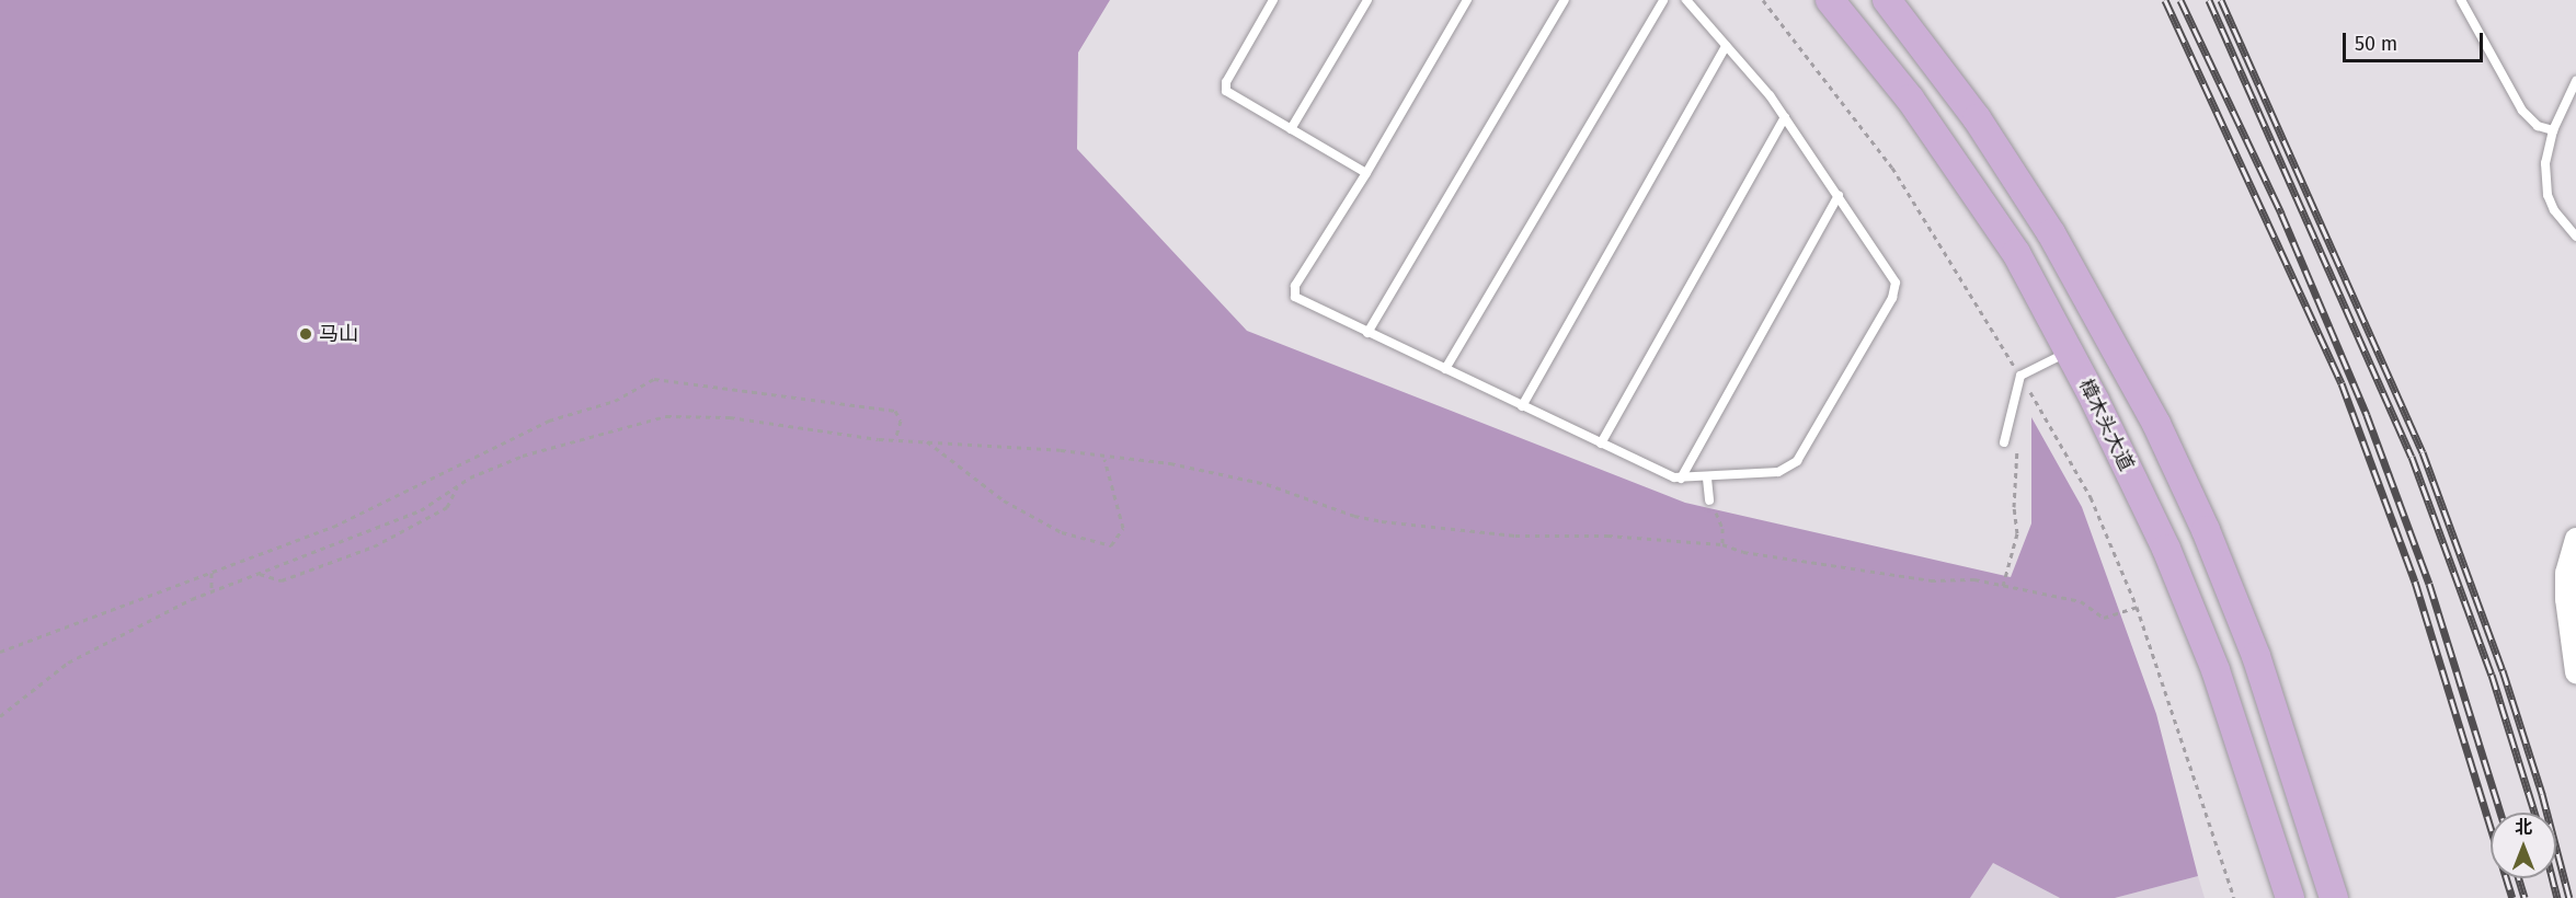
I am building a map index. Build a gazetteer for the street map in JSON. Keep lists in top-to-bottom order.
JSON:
{
  "streets": {
    "main road": ["樟木头大道"]
  },
  "places": ["马山"],
  "scale_bar": "50 m",
  "north": "top"
}
